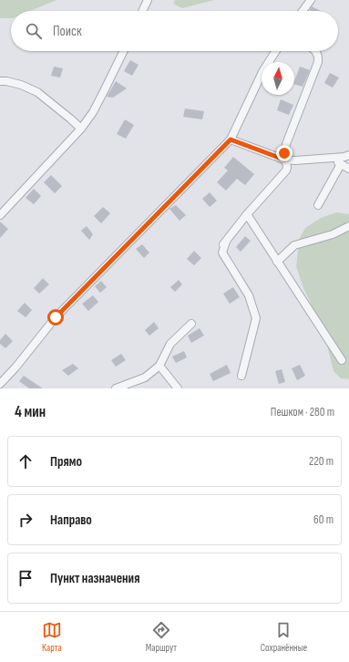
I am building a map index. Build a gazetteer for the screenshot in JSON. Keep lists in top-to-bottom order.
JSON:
{
  "north": "top",
  "page": {
    "search": "Поиск",
    "heading": ["4 мин", "Пешком · 280 m"],
    "list": [
      ["Прямо", "220 m"],
      ["Направо", "60 m"],
      "Пункт назначения"
    ],
    "nav": ["Карта", "Маршрут", "Сохранённые"]
  }
}
